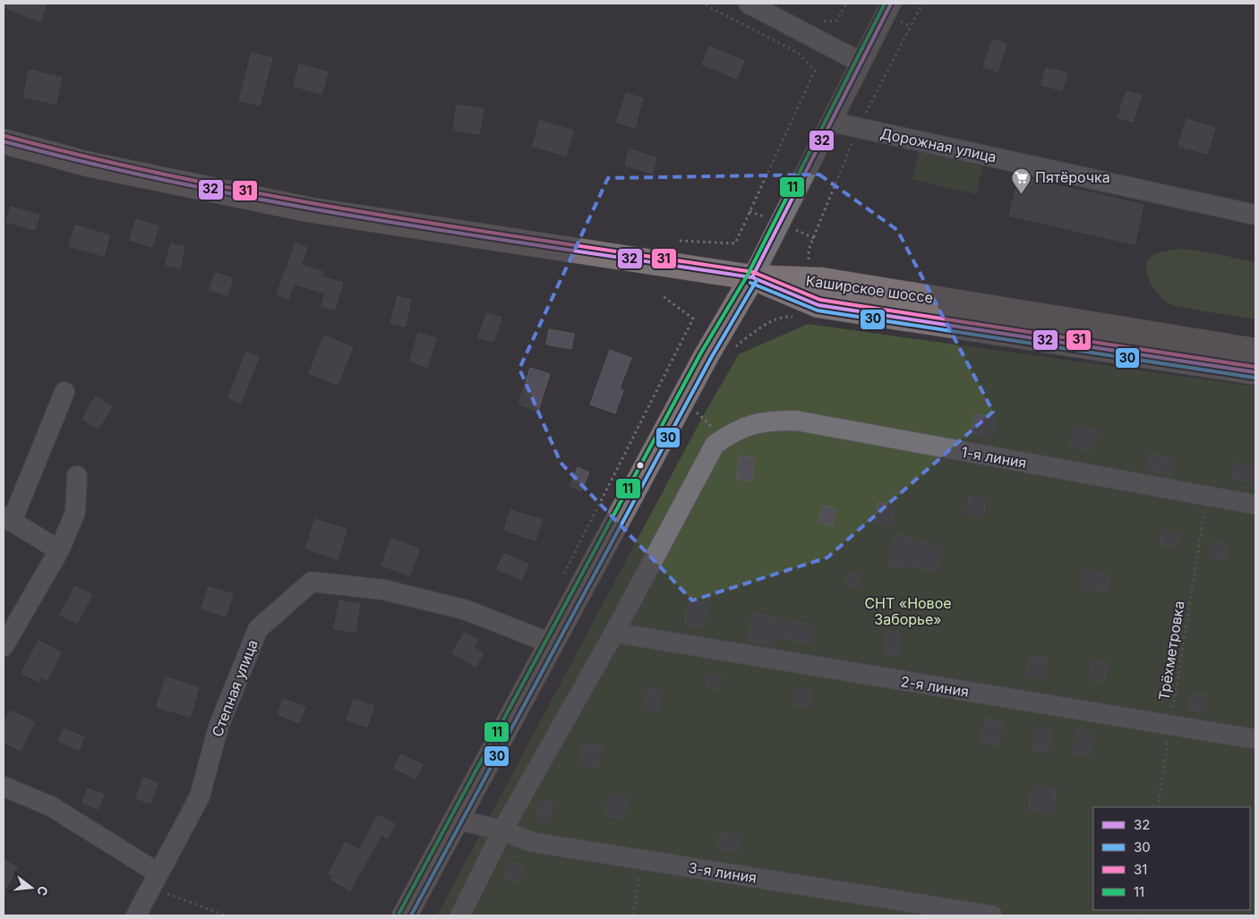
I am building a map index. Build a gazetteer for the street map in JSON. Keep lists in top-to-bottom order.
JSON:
{
  "streets": {
    "main road": ["Каширское шоссе"],
    "street": [
      "Дорожная улица",
      "1-я линия",
      "2-я линия",
      "Степная улица",
      "3-я линия"
    ],
    "path": ["Трёхметровка"]
  },
  "crossings": [
    ["1-я линия", "Трёхметровка"],
    ["Трёхметровка", "2-я линия"]
  ],
  "parks": ["СНТ «Новое Заборье»"],
  "places": {
    "supermarket": ["Пятёрочка"]
  },
  "lines": [
    "transit line 32",
    "transit line 11",
    "transit line 31",
    "transit line 30"
  ],
  "legend": [
    "32",
    "30",
    "31",
    "11"
  ],
  "north": "right"
}
